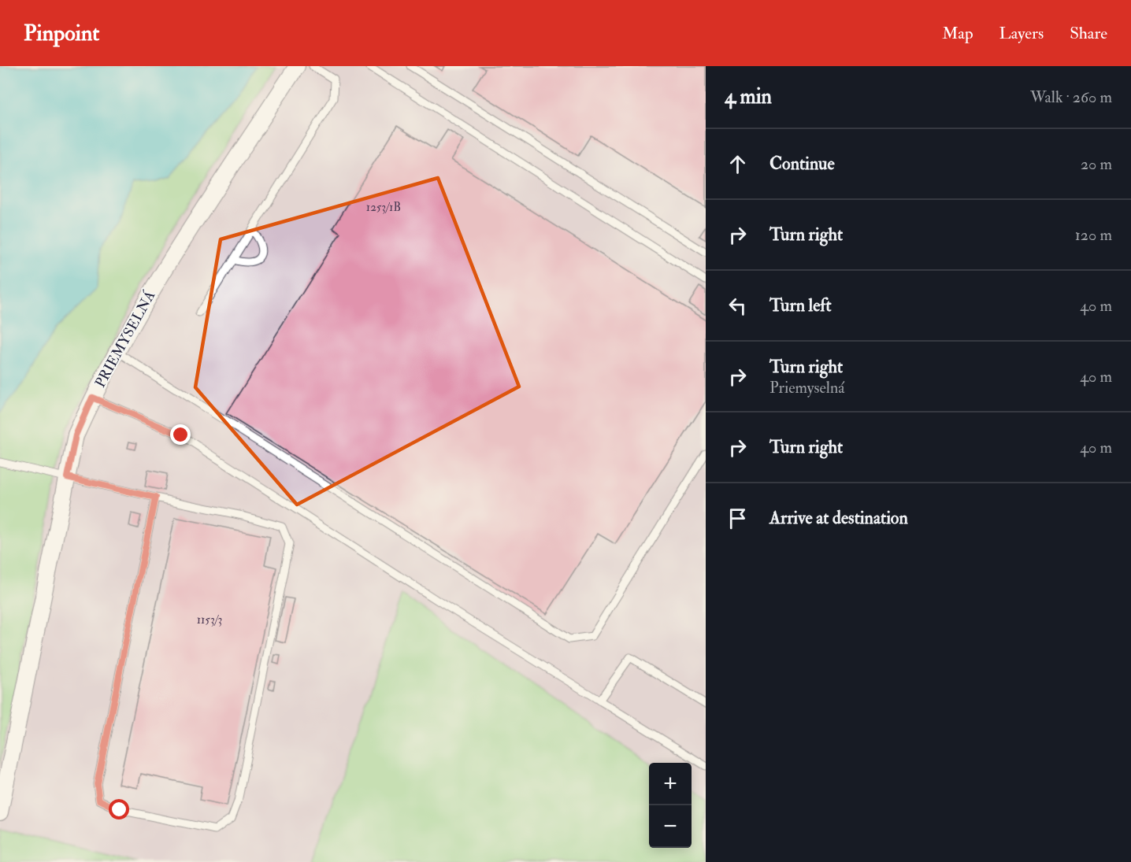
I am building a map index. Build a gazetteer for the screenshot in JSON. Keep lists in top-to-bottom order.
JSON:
{
  "streets": {
    "street": ["PRIEMYSELNÁ"]
  },
  "house_numbers": ["1253/1B", "1153/3"],
  "page": {
    "header": "Pinpoint",
    "nav": ["Map", "Layers", "Share"],
    "heading": ["4 min", "Walk · 260 m"],
    "list": [
      ["Continue", "20 m"],
      ["Turn right", "120 m"],
      ["Turn left", "40 m"],
      ["Turn right", "Priemyselná", "40 m"],
      ["Turn right", "40 m"],
      "Arrive at destination"
    ],
    "map_buttons": ["+", "−"]
  }
}
